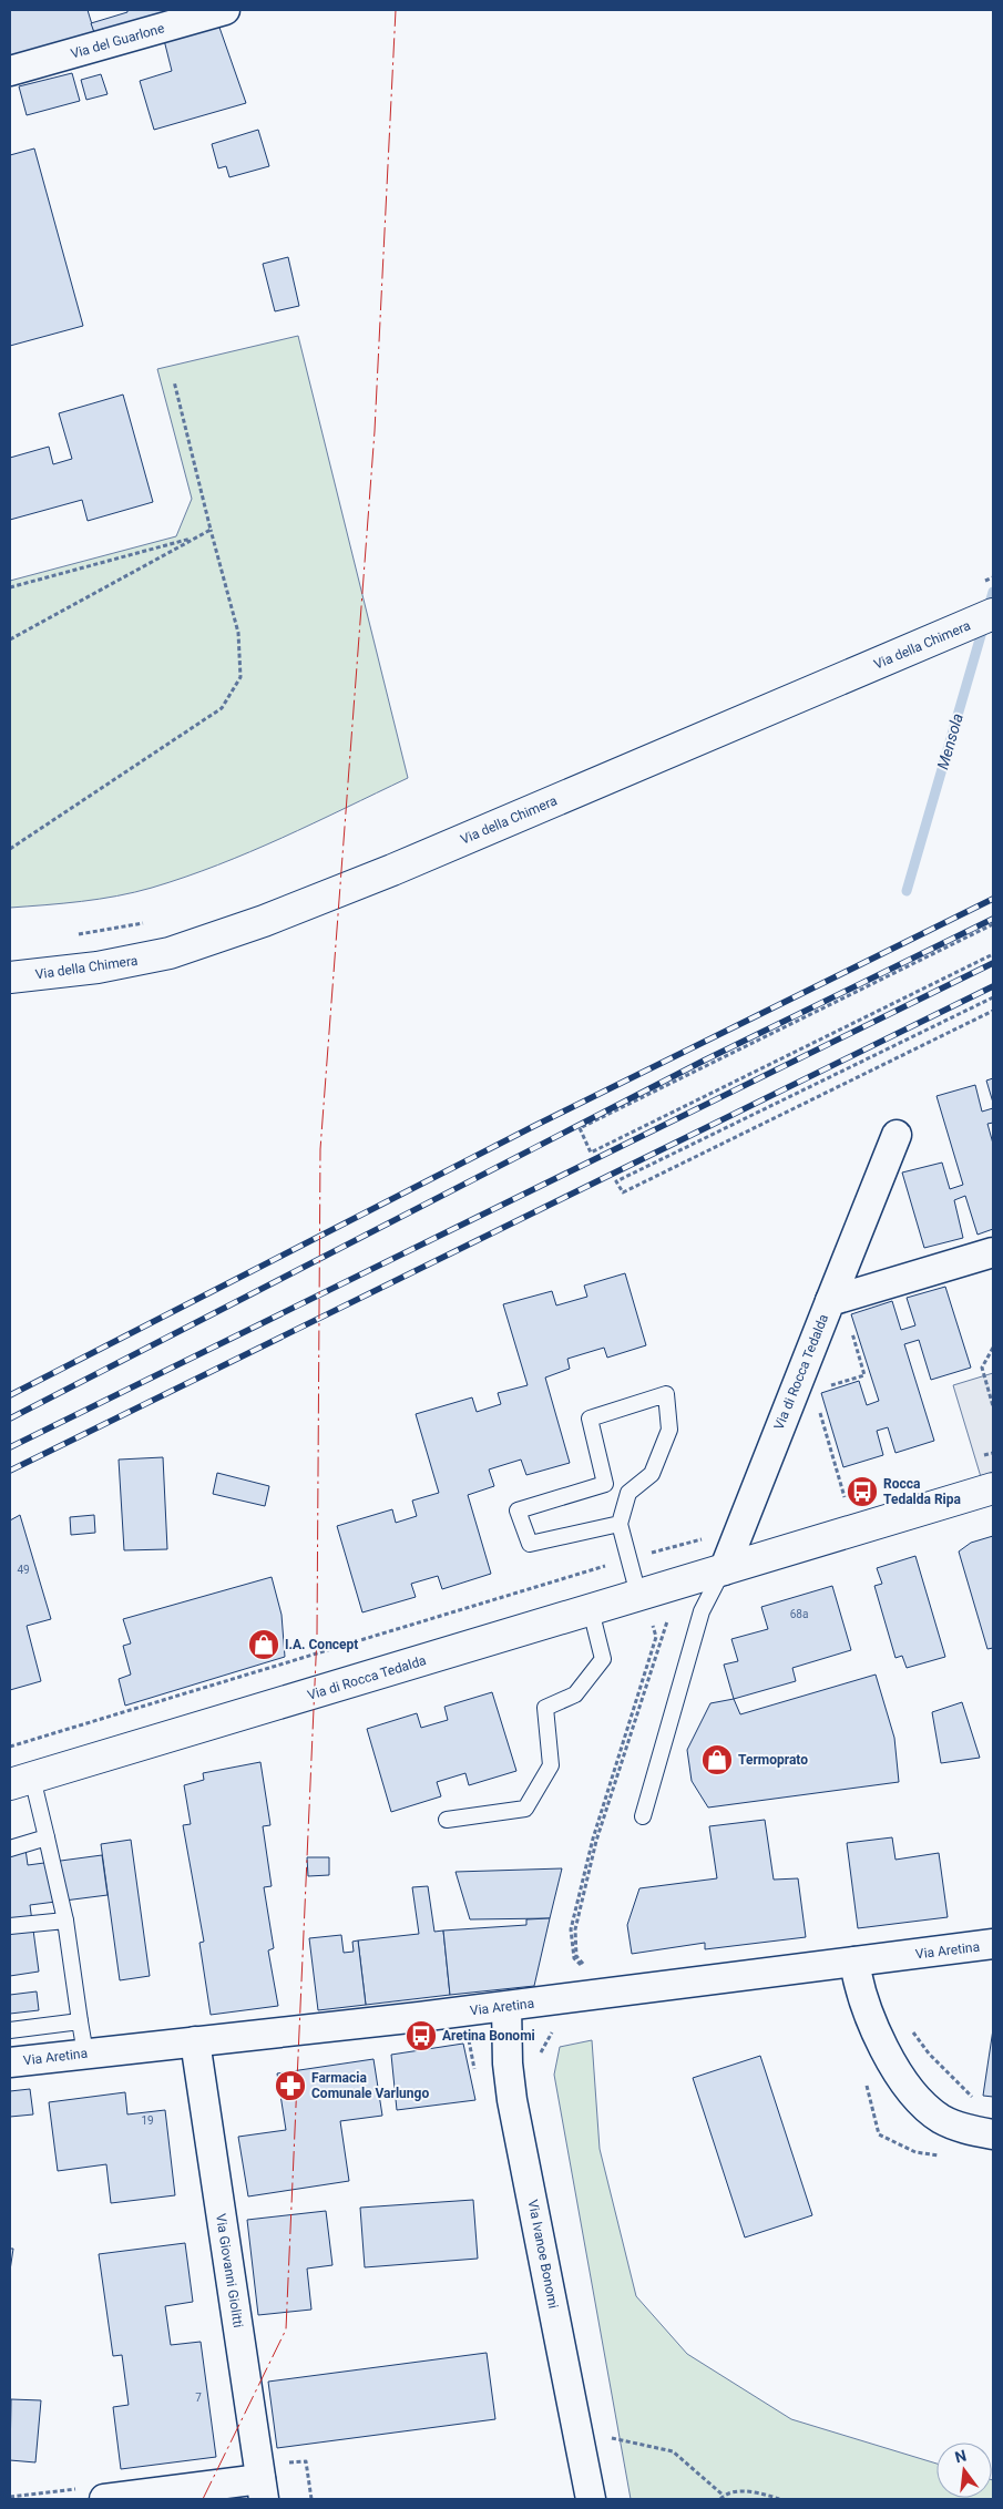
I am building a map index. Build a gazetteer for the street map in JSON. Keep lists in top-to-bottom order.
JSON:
{
  "streets": {
    "street": [
      "Via del Guarlone",
      "Via della Chimera",
      "Via di Rocca Tedalda",
      "Via Aretina",
      "Via Ivanoe Bonomi",
      "Via Giovanni Giolitti"
    ]
  },
  "crossings": [
    ["Via Aretina", "Via Ivanoe Bonomi"],
    ["Via Aretina", "Via Giovanni Giolitti"]
  ],
  "water": ["Mensola"],
  "places": {
    "bus stop": ["Rocca Tedalda Ripa", "Aretina Bonomi"],
    "shop": ["I.A. Concept", "Termoprato"],
    "pharmacy": ["Farmacia Comunale Varlungo"]
  },
  "house_numbers": [
    "49",
    "68a",
    "19",
    "7"
  ],
  "north": "top"
}
